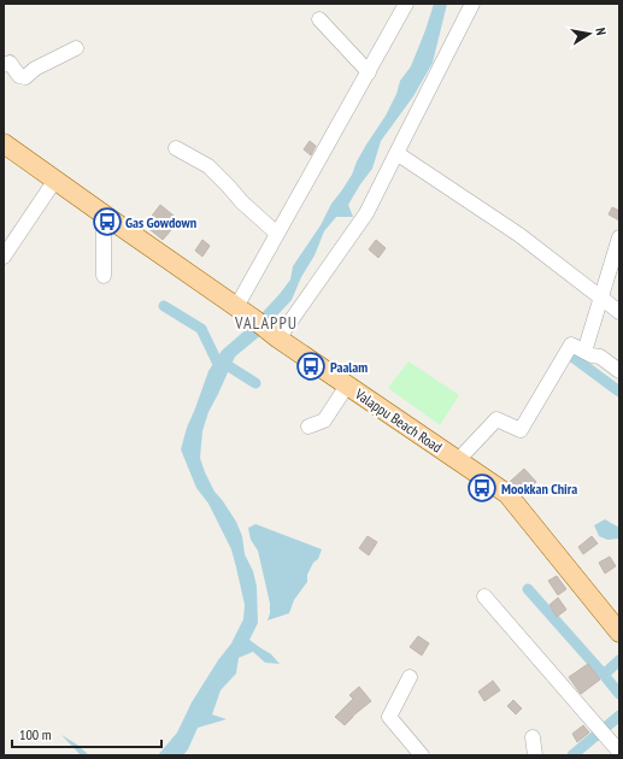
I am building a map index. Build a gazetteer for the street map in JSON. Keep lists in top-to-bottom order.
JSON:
{
  "streets": {
    "main road": ["Valappu Beach Road"]
  },
  "districts": ["VALAPPU"],
  "places": {
    "bus stop": ["Gas Gowdown", "Paalam", "Mookkan Chira"]
  },
  "scale_bar": "100 m",
  "north": "right"
}
